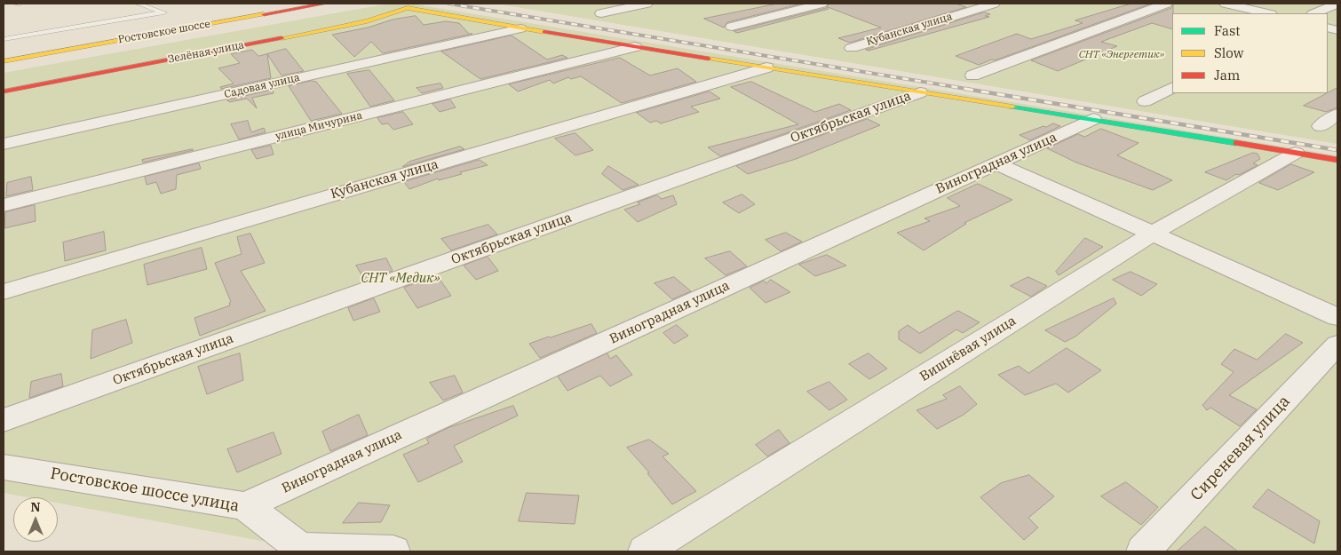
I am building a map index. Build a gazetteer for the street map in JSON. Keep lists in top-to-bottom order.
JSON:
{
  "streets": {
    "main road": ["Ростовское шоссе", "Зелёная улица"],
    "street": [
      "Кубанская улица",
      "Садовая улица",
      "Октябрьская улица",
      "улица Мичурина",
      "Виноградная улица",
      "Вишнёвая улица",
      "Сиреневая улица",
      "Ростовское шоссе улица"
    ]
  },
  "crossings": [
    ["Зелёная улица", "Садовая улица"],
    ["Виноградная улица", "Ростовское шоссе улица"]
  ],
  "parks": ["СНТ «Энергетик»", "СНТ «Медик»"],
  "legend": ["Fast", "Slow", "Jam"],
  "north": "top"
}
